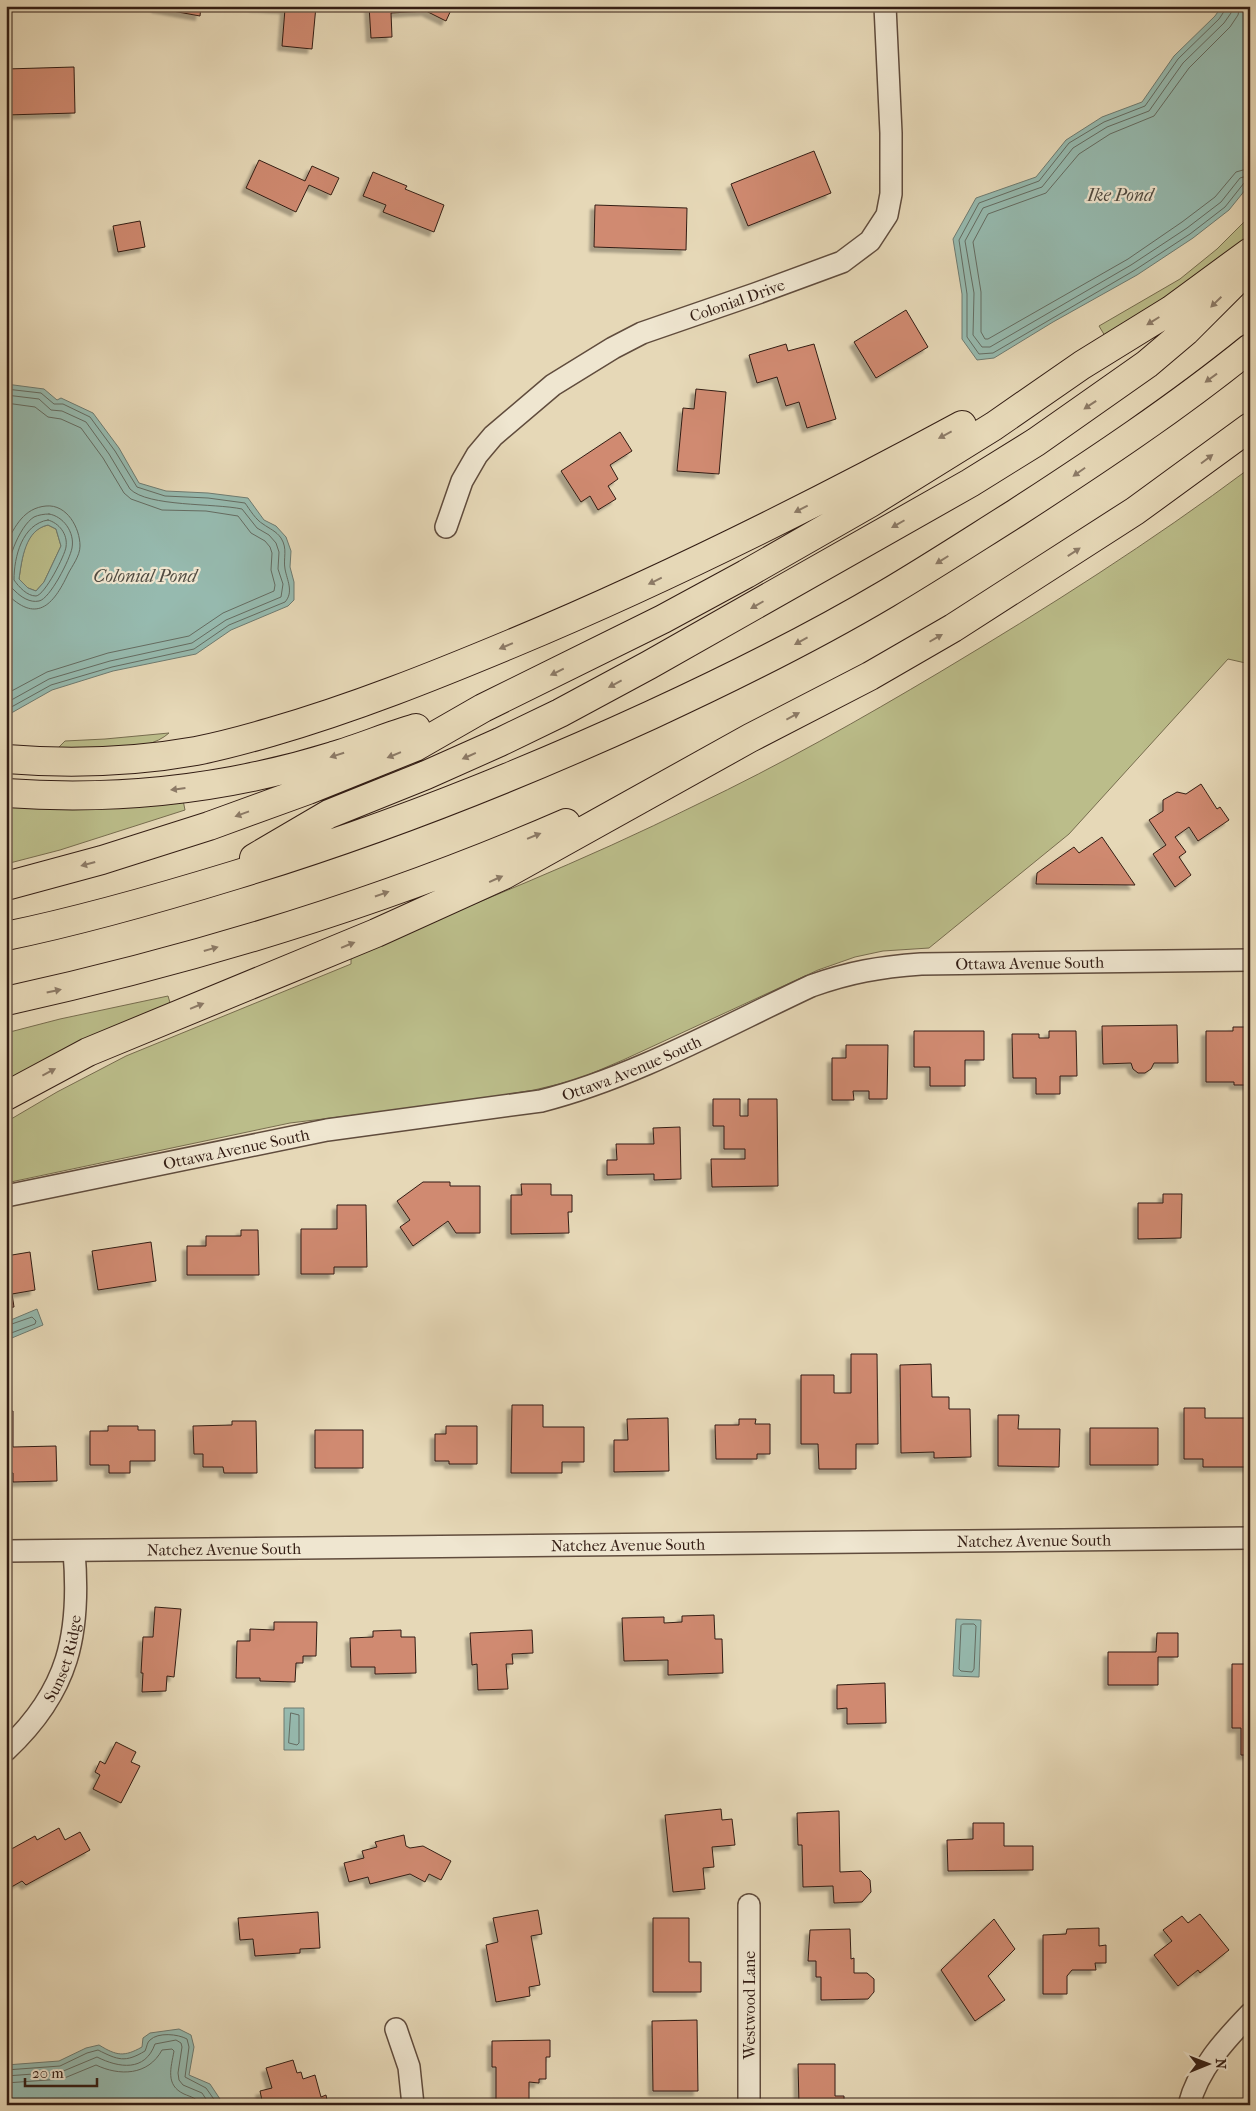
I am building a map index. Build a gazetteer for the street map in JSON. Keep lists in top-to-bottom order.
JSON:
{
  "streets": {
    "street": [
      "Colonial Drive",
      "Ottawa Avenue South",
      "Natchez Avenue South",
      "Sunset Ridge",
      "Westwood Lane"
    ]
  },
  "crossings": [
    ["Natchez Avenue South", "Sunset Ridge"]
  ],
  "water": ["Ike Pond", "Colonial Pond"],
  "scale_bar": "20 m",
  "north": "right"
}
